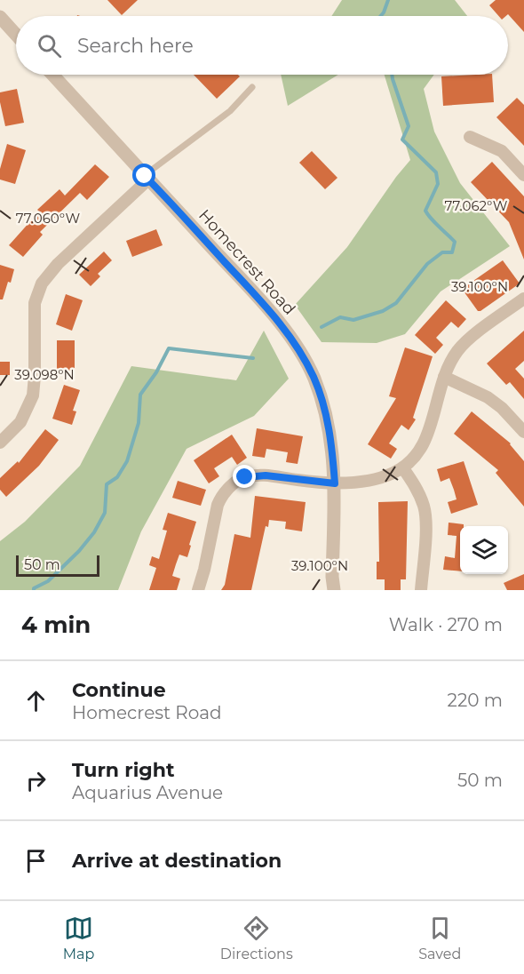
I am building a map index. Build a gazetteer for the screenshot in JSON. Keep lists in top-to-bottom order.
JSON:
{
  "streets": {
    "street": ["Homecrest Road"]
  },
  "scale_bar": "50 m",
  "page": {
    "search": "Search here",
    "scale": "50 m",
    "heading": ["4 min", "Walk · 270 m"],
    "list": [
      ["Continue", "Homecrest Road", "220 m"],
      ["Turn right", "Aquarius Avenue", "50 m"],
      "Arrive at destination"
    ],
    "nav": ["Map", "Directions", "Saved"]
  },
  "coordinates": [
    "77.062°W",
    "77.060°W",
    "39.100°N",
    "39.098°N"
  ]
}
